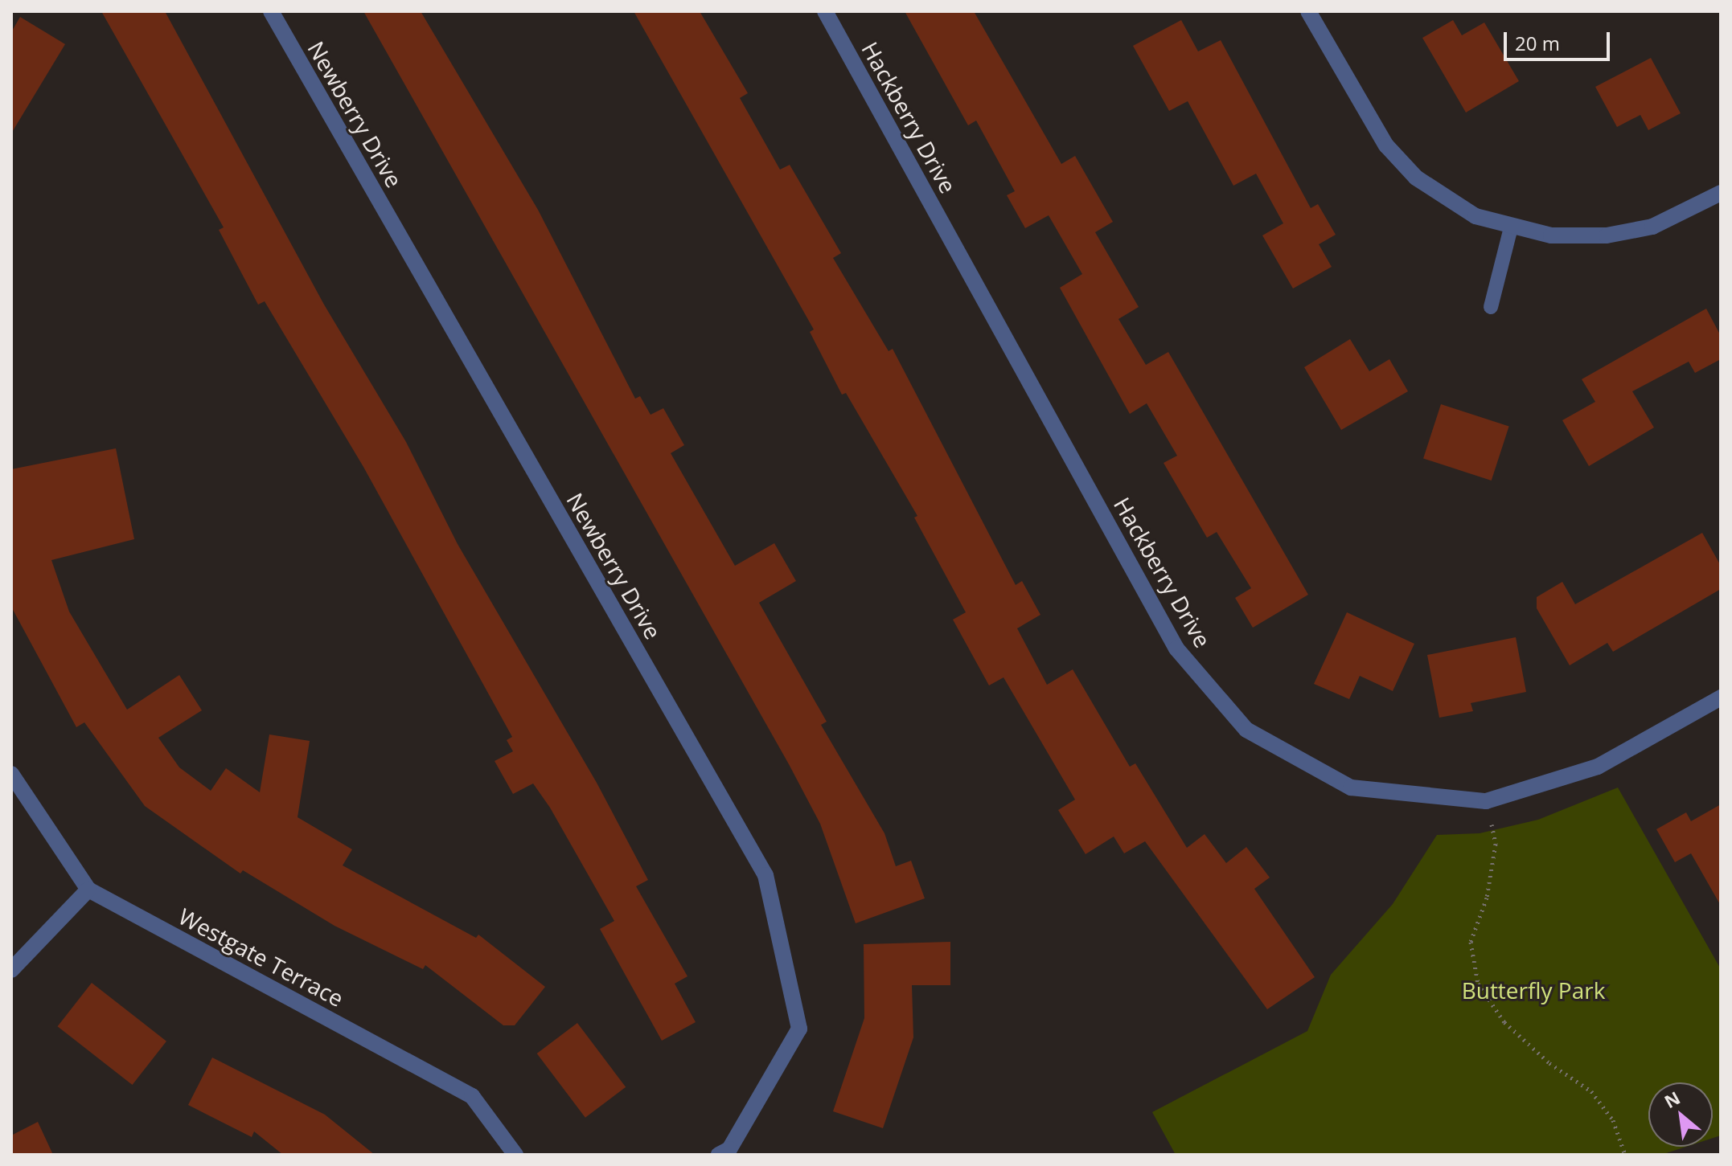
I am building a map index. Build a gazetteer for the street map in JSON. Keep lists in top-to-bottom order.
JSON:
{
  "streets": {
    "street": ["Newberry Drive", "Hackberry Drive", "Westgate Terrace"]
  },
  "parks": ["Butterfly Park"],
  "scale_bar": "20 m",
  "north": "top left"
}
